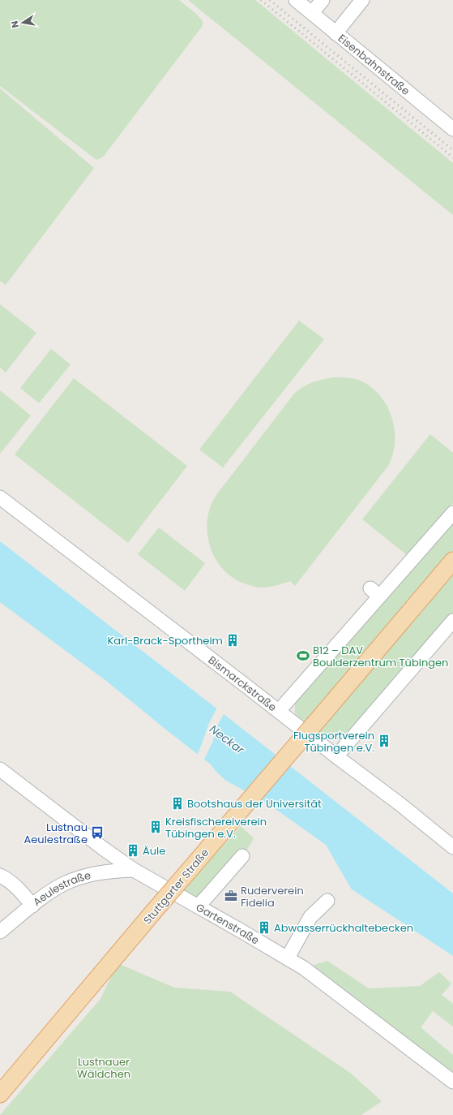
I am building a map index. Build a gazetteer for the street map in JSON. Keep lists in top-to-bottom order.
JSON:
{
  "streets": {
    "main road": ["Stuttgarter Straße"],
    "street": [
      "Eisenbahnstraße",
      "Bismarckstraße",
      "Aeulestraße",
      "Gartenstraße"
    ]
  },
  "crossings": [
    ["Aeulestraße", "Gartenstraße"]
  ],
  "water": ["Neckar"],
  "parks": ["Lustnauer Wäldchen"],
  "places": {
    "building": [
      "Karl-Brack-Sportheim",
      "Flugsportverein Tübingen e.V.",
      "Bootshaus der Universität",
      "Kreisfischereiverein Tübingen e.V.",
      "Äule",
      "Abwasserrückhaltebecken"
    ],
    "sports": ["B12 – DAV Boulderzentrum Tübingen"],
    "bus stop": ["Lustnau Aeulestraße"],
    "office": ["Ruderverein Fidelia"]
  },
  "north": "left"
}
